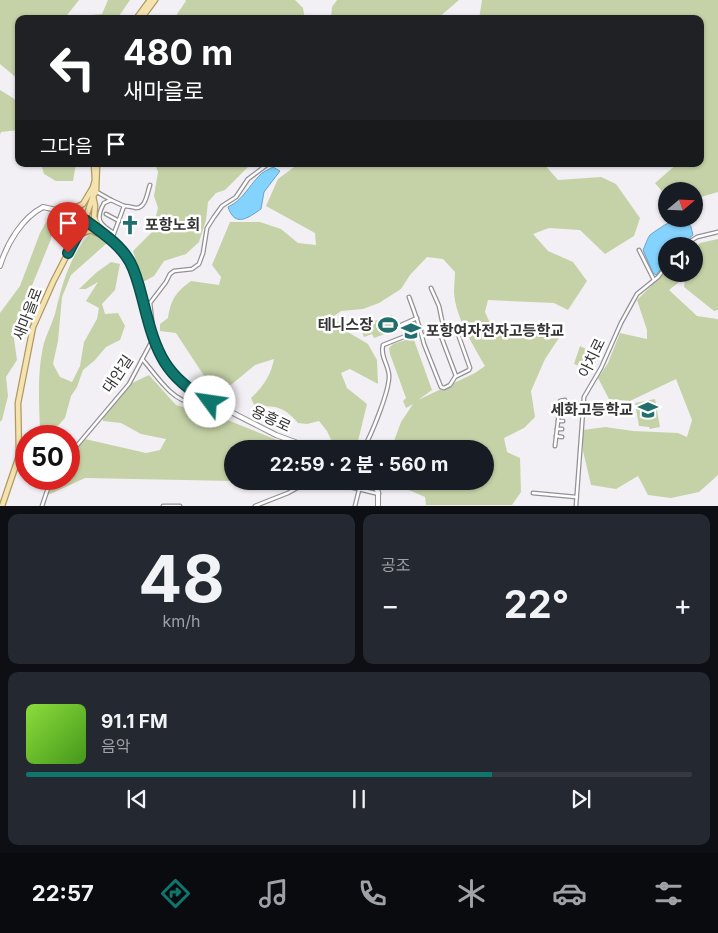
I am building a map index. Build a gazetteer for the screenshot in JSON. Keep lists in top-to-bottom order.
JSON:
{
  "streets": {
    "main road": ["새마을로", "용흥로"],
    "street": ["아치로", "대안길"]
  },
  "crossings": [
    ["새마을로", "용흥로"]
  ],
  "places": {
    "church": ["포항노회"],
    "sports": ["테니스장"],
    "school or university": ["포항여자전자고등학교", "세화고등학교"]
  },
  "north": "right",
  "page": {
    "turn": ["480 m", "새마을로"],
    "then": "그다음",
    "limit": "50",
    "trip": "22:59 · 2 분 · 560 m",
    "tile": [
      ["48", "km/h"],
      "공조"
    ],
    "heat": ["−", "22°", "+"],
    "song": ["91.1 FM", "음악"],
    "tabs": "22:57"
  }
}
